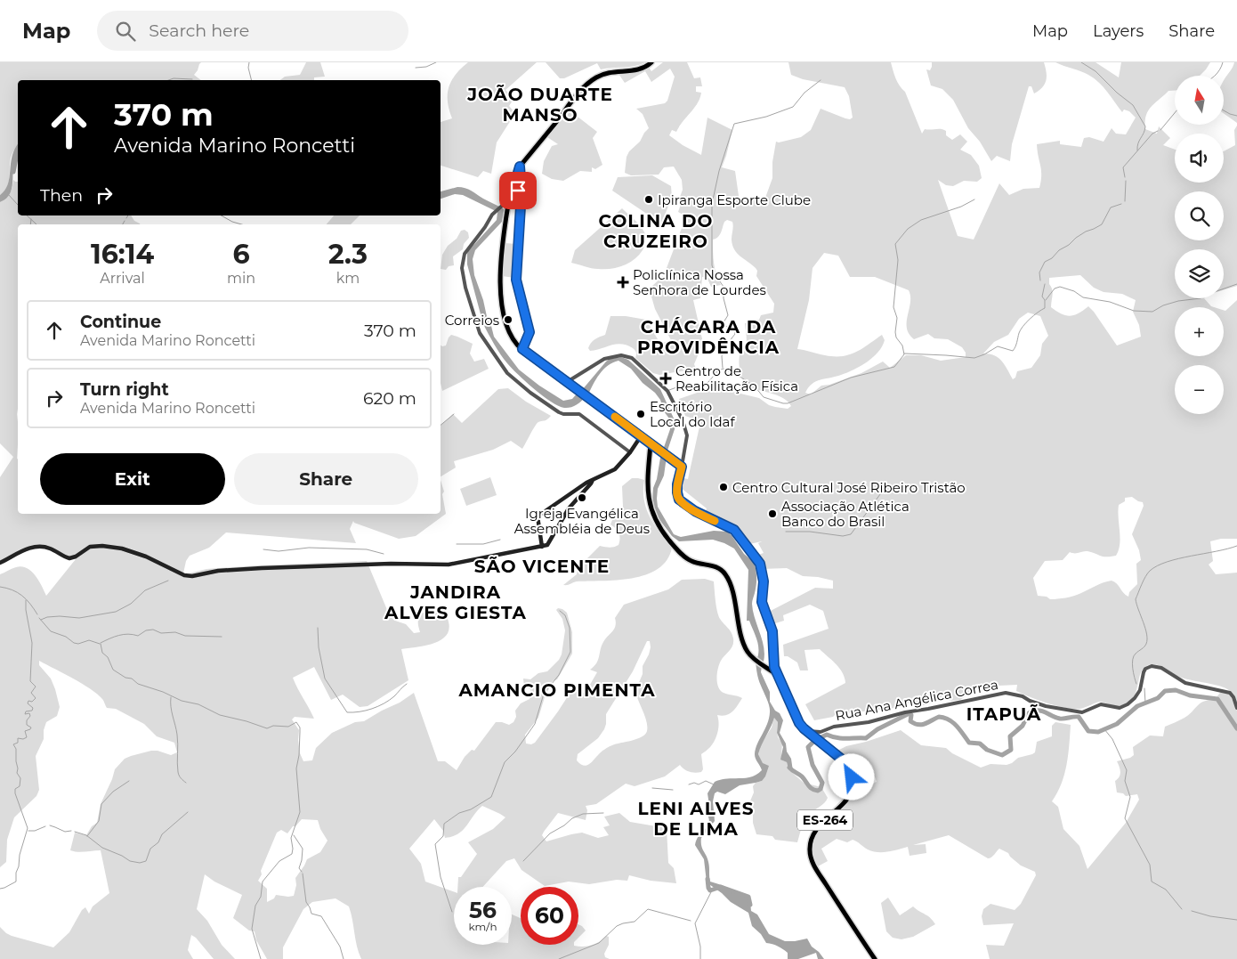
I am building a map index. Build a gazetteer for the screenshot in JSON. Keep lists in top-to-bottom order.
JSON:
{
  "streets": {
    "main road": ["ES-264"],
    "street": ["Rua Ana Angélica Correa"]
  },
  "crossings": [
    ["Rua Ana Angélica Correa", "ES-264"]
  ],
  "districts": [
    "JOÃO DUARTE MANSO",
    "COLINA DO CRUZEIRO",
    "CHÁCARA DA PROVIDÊNCIA",
    "SÃO VICENTE",
    "JANDIRA ALVES GIESTA",
    "AMANCIO PIMENTA",
    "ITAPUÃ",
    "LENI ALVES DE LIMA"
  ],
  "places": {
    "other": [
      "Ipiranga Esporte Clube",
      "Correios",
      "Escritório Local do Idaf",
      "Centro Cultural José Ribeiro Tristão",
      "Igreja Evangélica Assembléia de Deus",
      "Associação Atlética Banco do Brasil"
    ],
    "health": ["Policlínica Nossa Senhora de Lourdes", "Centro de Reabilitação Física"]
  },
  "north": "top",
  "page": {
    "header": "Map",
    "search": "Search here",
    "nav": ["Map", "Layers", "Share"],
    "map_buttons": ["+", "−"],
    "turn": ["370 m", "Avenida Marino Roncetti"],
    "then": "Then",
    "eta": [
      "16:14",
      "Arrival",
      "6",
      "min",
      "2.3",
      "km"
    ],
    "list": [
      {
        "name": "Continue",
        "note": "Avenida Marino Roncetti",
        "value": "370 m"
      },
      {
        "name": "Turn right",
        "note": "Avenida Marino Roncetti",
        "value": "620 m"
      }
    ],
    "buttons": ["Exit", "Share"],
    "speed": "56 km/h",
    "limit": "60"
  }
}
